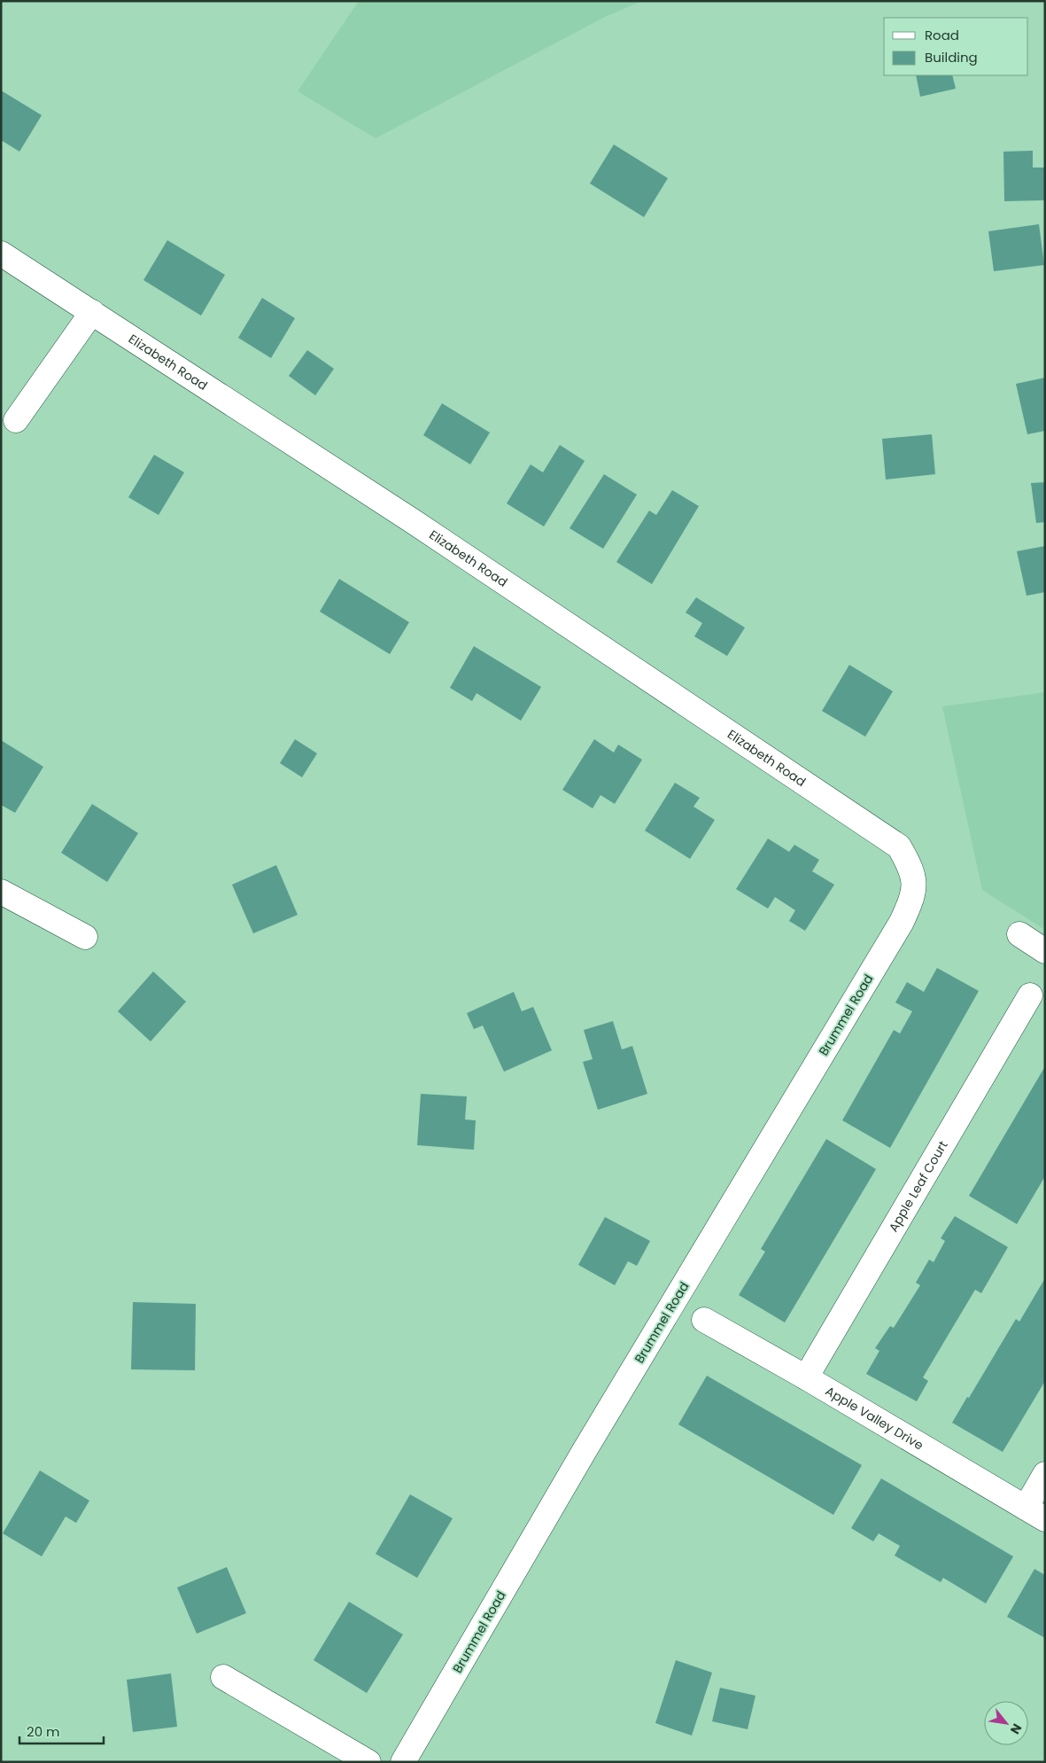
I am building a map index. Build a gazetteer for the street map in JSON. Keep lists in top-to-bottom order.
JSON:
{
  "streets": {
    "street": [
      "Elizabeth Road",
      "Brummel Road",
      "Apple Leaf Court",
      "Apple Valley Drive"
    ]
  },
  "crossings": [
    ["Elizabeth Road", "Brummel Road"],
    ["Apple Leaf Court", "Apple Valley Drive"]
  ],
  "legend": ["Road", "Building"],
  "scale_bar": "20 m",
  "north": "bottom right"
}
